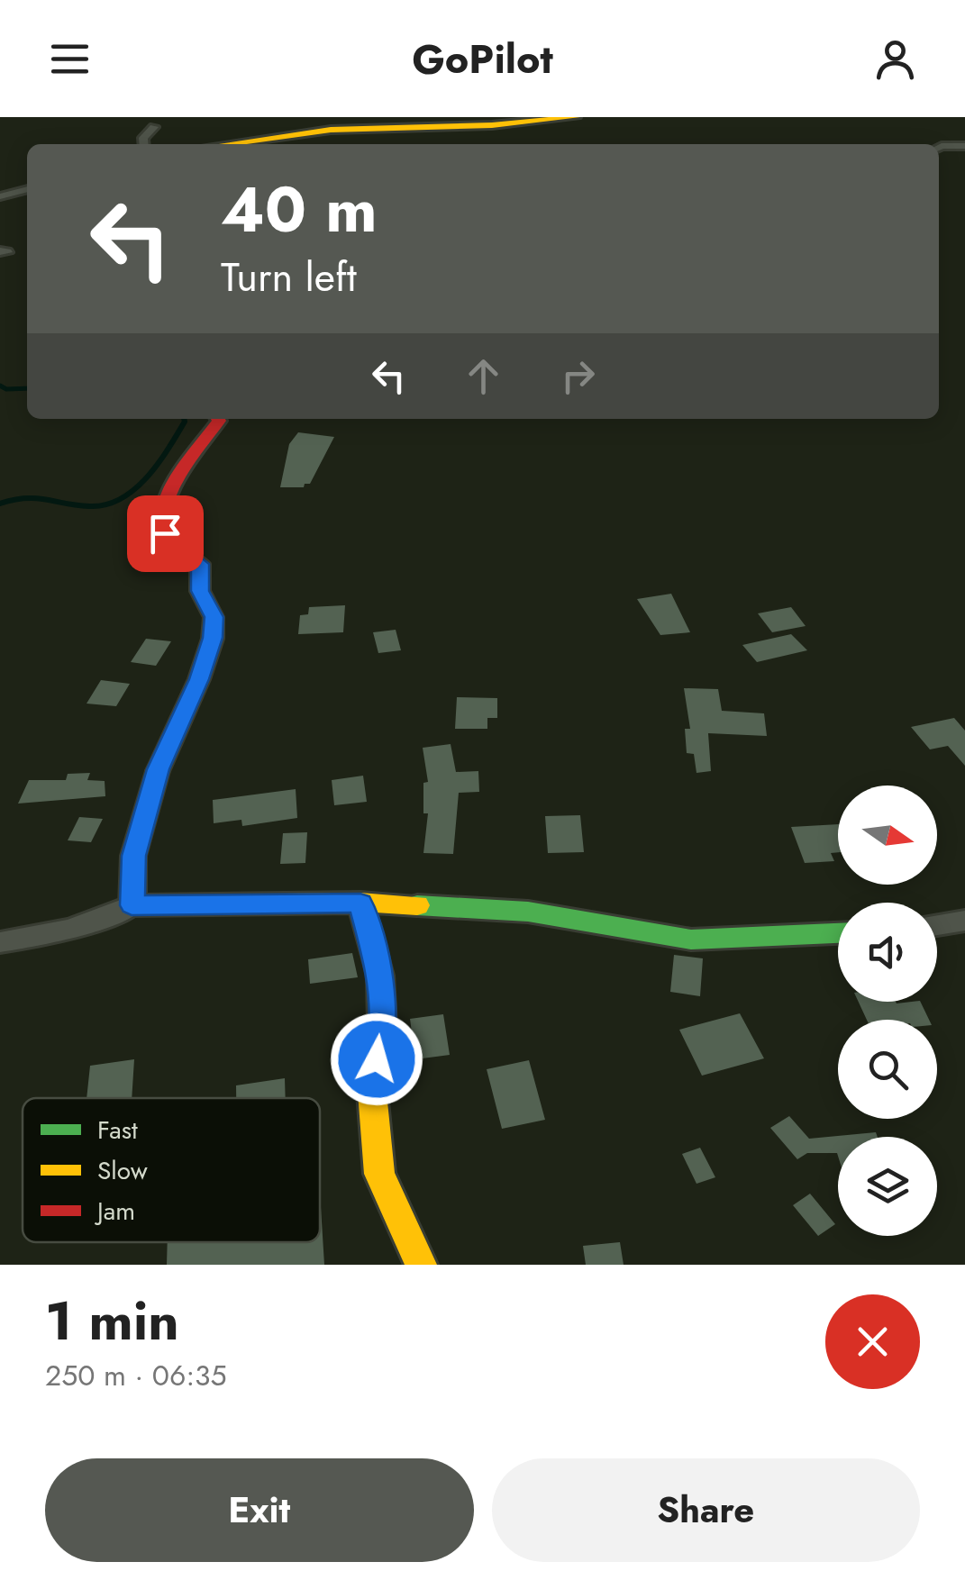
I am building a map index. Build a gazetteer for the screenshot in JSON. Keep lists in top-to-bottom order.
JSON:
{
  "legend": ["Fast", "Slow", "Jam"],
  "north": "right",
  "page": {
    "header": "GoPilot",
    "turn": ["40 m", "Turn left"],
    "heading": ["1 min", "250 m · 06:35"],
    "buttons": ["Exit", "Share"]
  }
}
